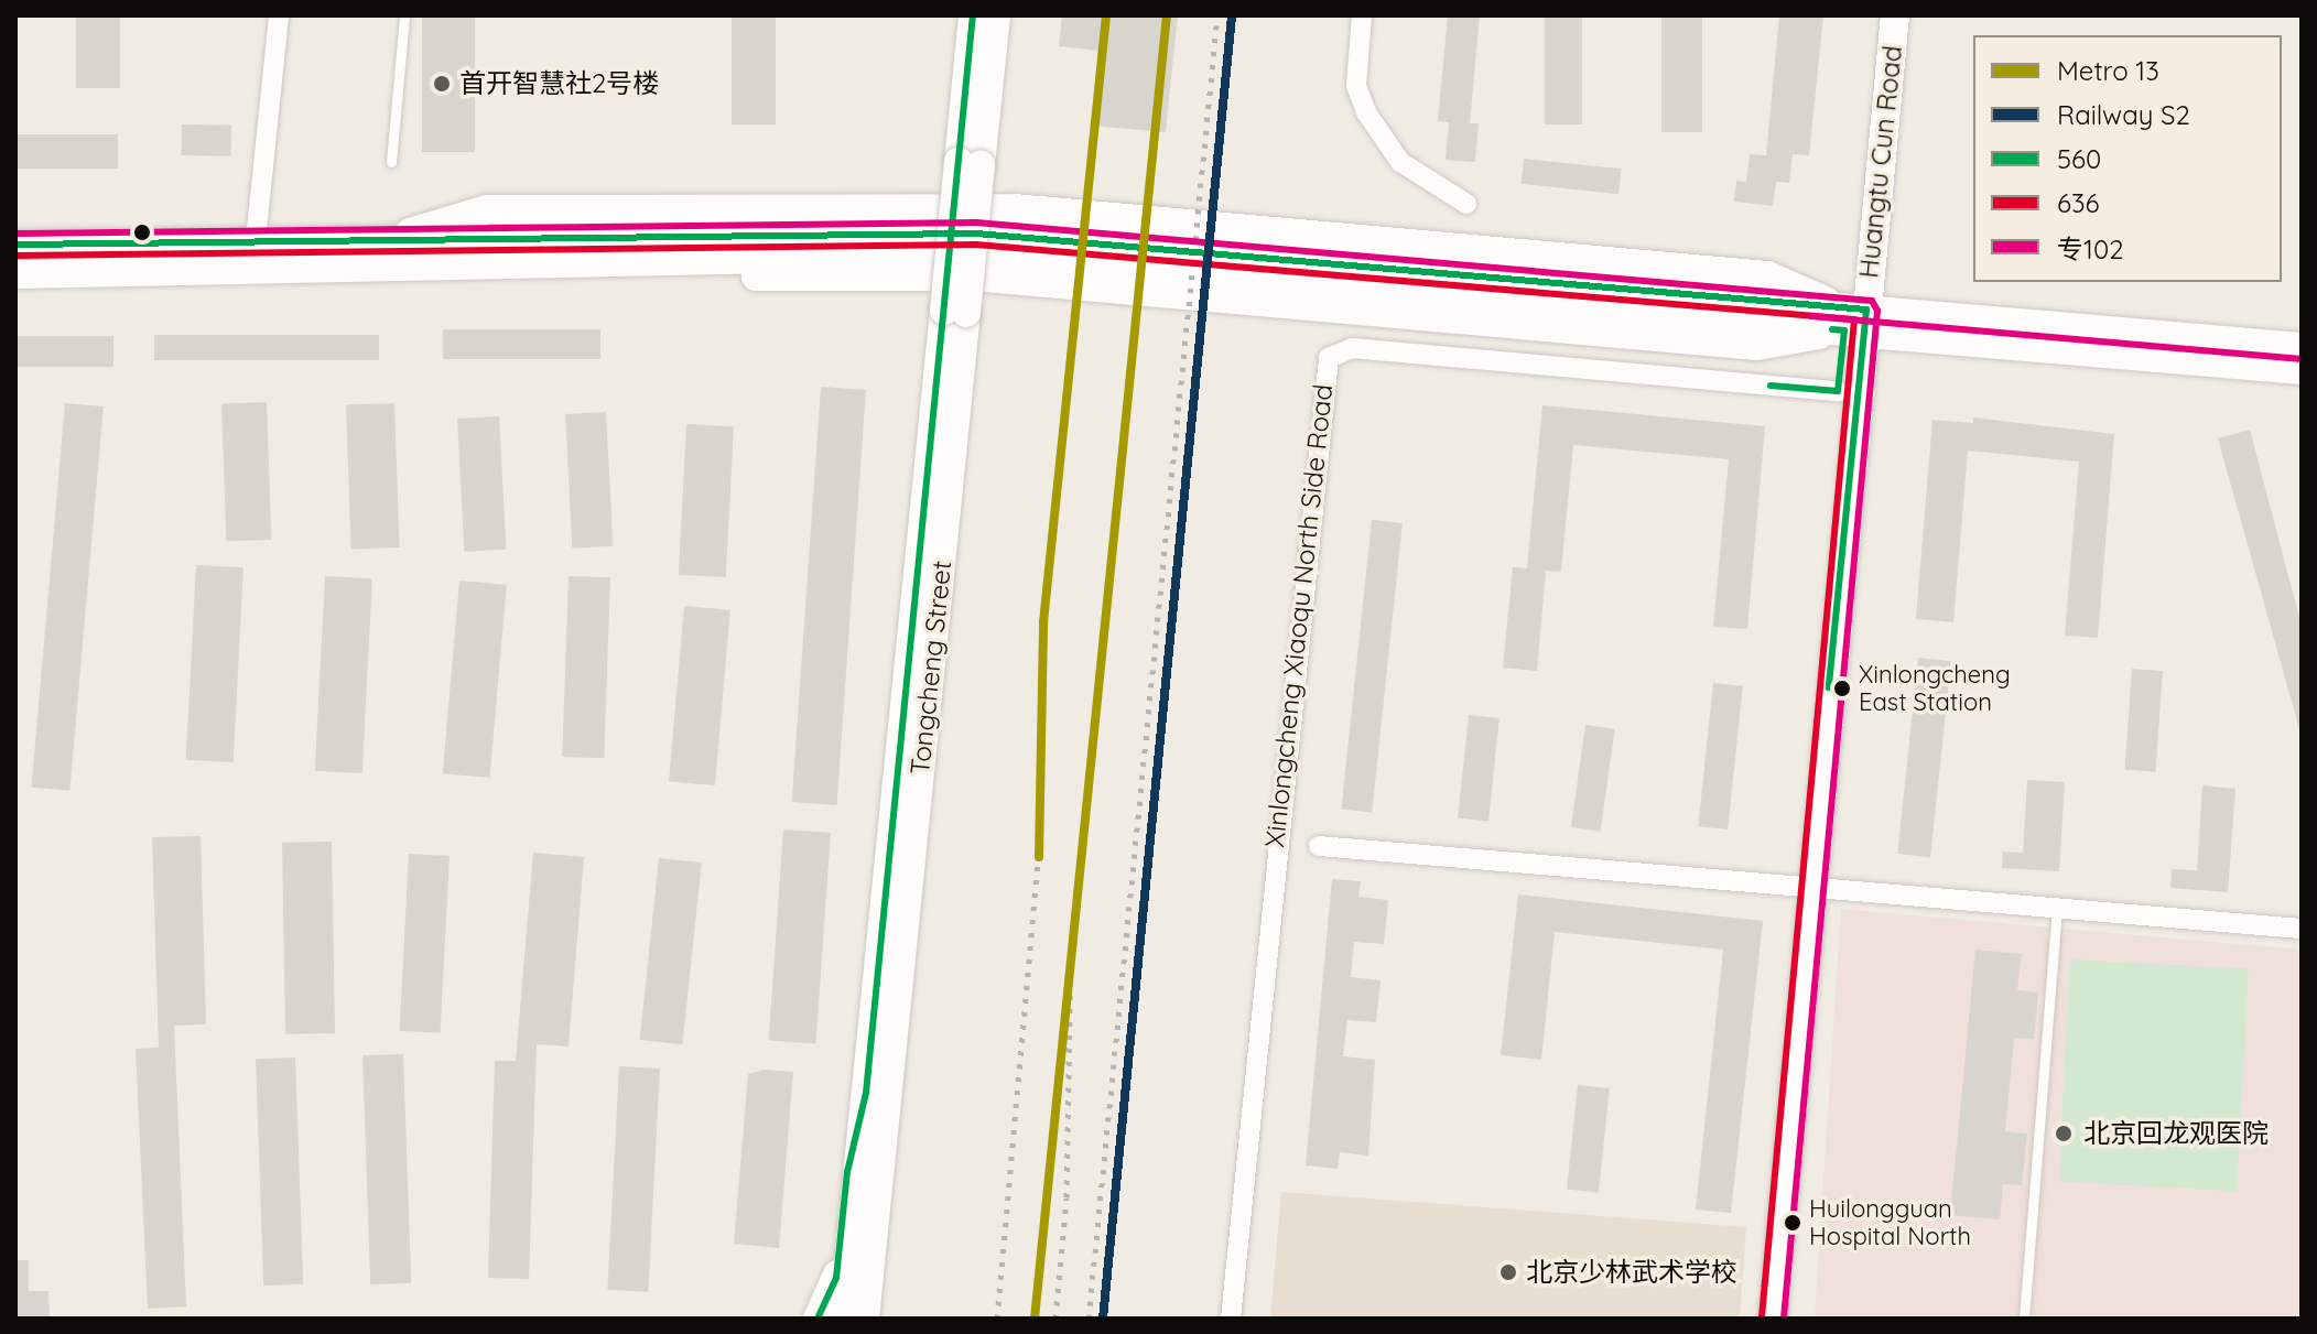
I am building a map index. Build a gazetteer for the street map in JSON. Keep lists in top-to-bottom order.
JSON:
{
  "streets": {
    "main road": ["Huangtu Cun Road", "Tongcheng Street"],
    "street": ["Xinlongcheng Xiaoqu North Side Road"]
  },
  "places": [
    "首开智慧社2号楼",
    "Xinlongcheng East Station",
    "北京回龙观医院",
    "Huilongguan Hospital North",
    "北京少林武术学校"
  ],
  "lines": [
    "metro line 13",
    "rail line S2",
    "transit line 560",
    "transit line 专102",
    "transit line 636"
  ],
  "legend": [
    "Metro 13",
    "Railway S2",
    "560",
    "636",
    "专102"
  ]
}
